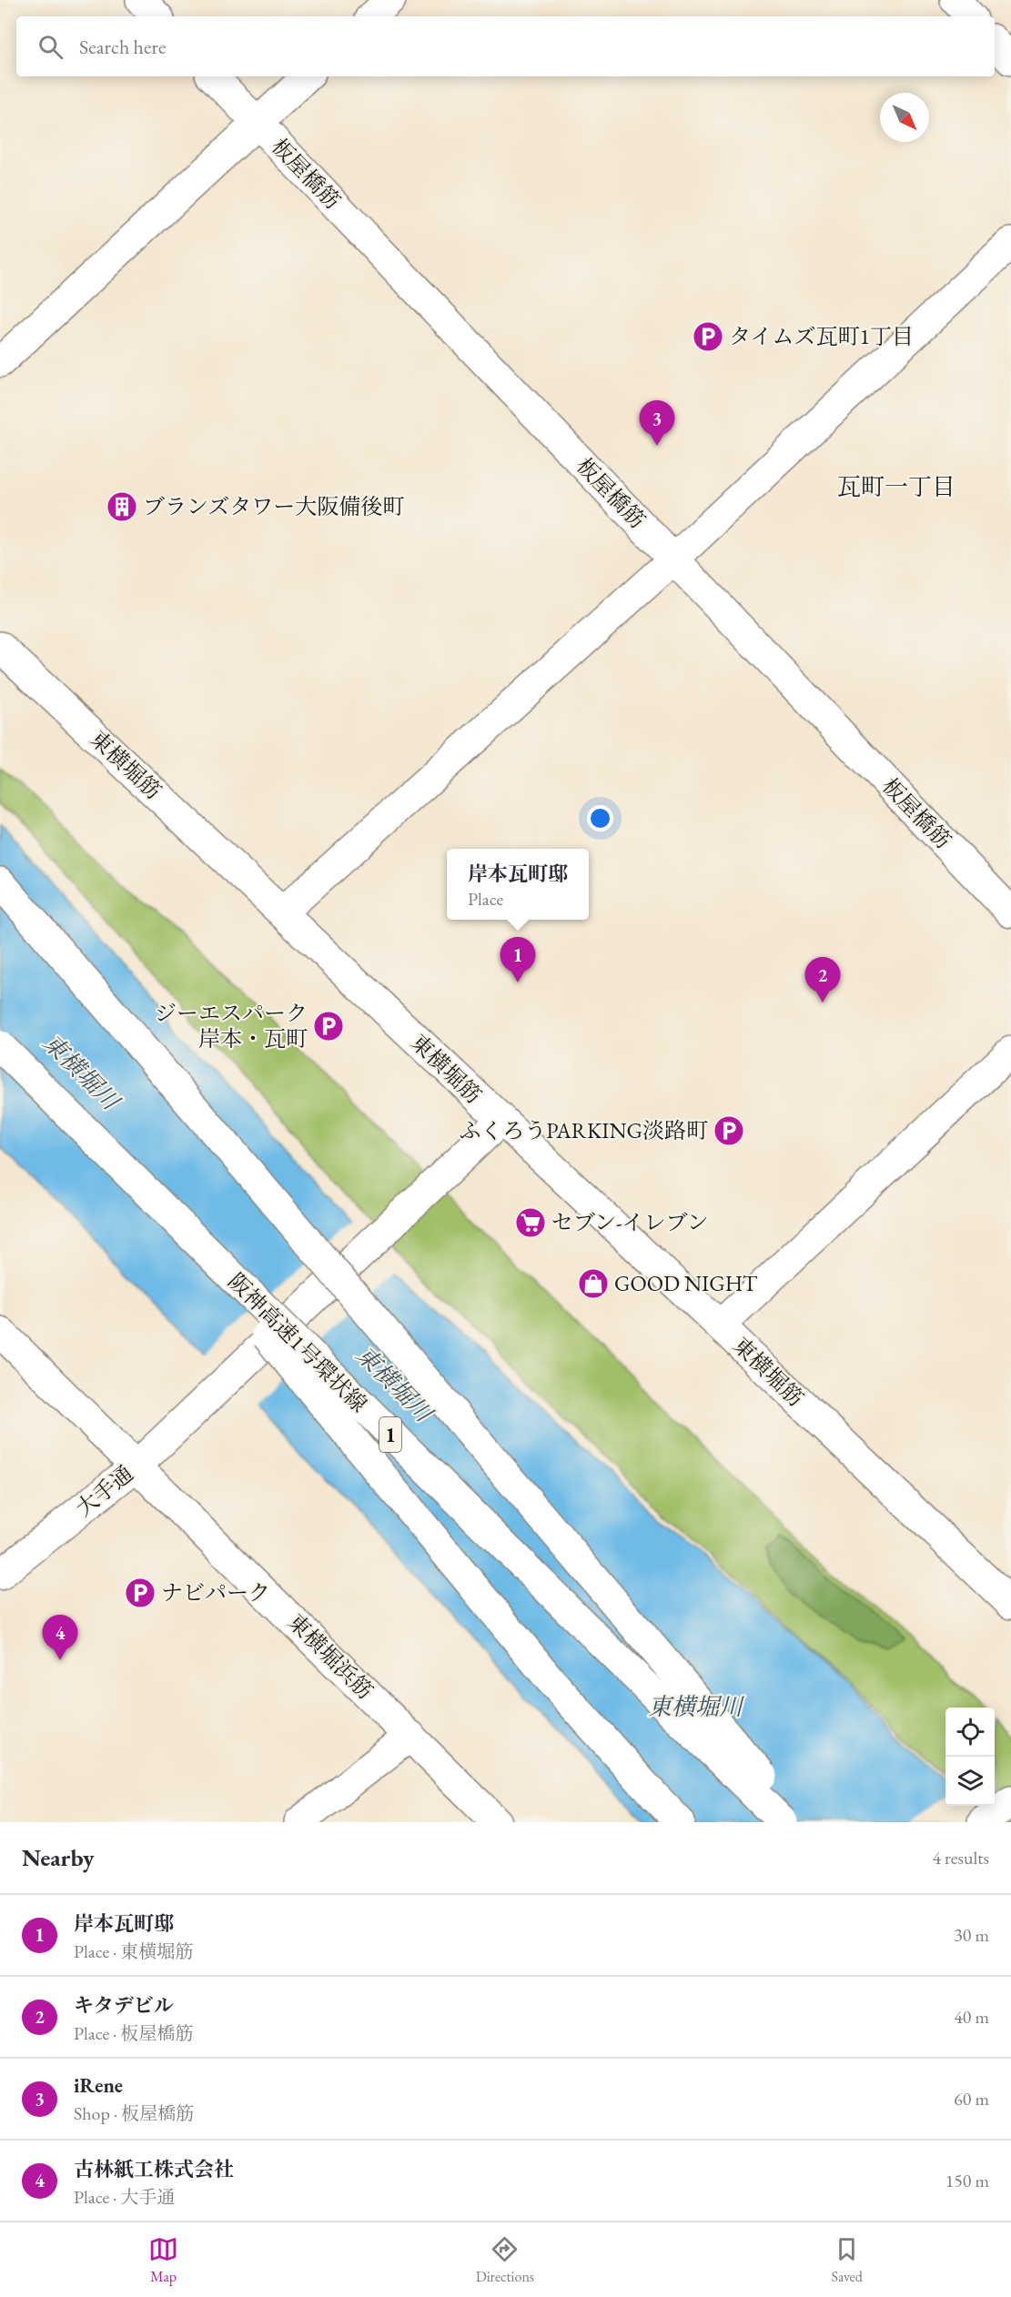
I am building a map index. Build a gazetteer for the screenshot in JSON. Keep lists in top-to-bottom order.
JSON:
{
  "streets": {
    "main road": [
      "板屋橋筋",
      "東横堀筋",
      "阪神高速1号環状線",
      "1",
      "大手通",
      "東横堀浜筋"
    ]
  },
  "crossings": [
    ["東横堀筋", "大手通"],
    ["大手通", "東横堀浜筋"]
  ],
  "districts": ["瓦町一丁目"],
  "water": ["東横堀川"],
  "places": {
    "parking": [
      "タイムズ瓦町1丁目",
      "ジーエスパーク 岸本・瓦町",
      "ふくろうPARKING淡路町",
      "ナビパーク"
    ],
    "building": ["ブランズタワー大阪備後町"],
    "supermarket": ["セブン-イレブン"],
    "shop": ["GOOD NIGHT"]
  },
  "north": "bottom right",
  "page": {
    "search": "Search here",
    "pins": [
      "3",
      "1",
      "2",
      "4"
    ],
    "popup": ["岸本瓦町邸", "Place"],
    "heading": ["Nearby", "4 results"],
    "list": [
      {
        "mark": "1",
        "name": "岸本瓦町邸",
        "note": "Place · 東横堀筋",
        "value": "30 m"
      },
      {
        "mark": "2",
        "name": "キタデビル",
        "note": "Place · 板屋橋筋",
        "value": "40 m"
      },
      {
        "mark": "3",
        "name": "iRene",
        "note": "Shop · 板屋橋筋",
        "value": "60 m"
      },
      {
        "mark": "4",
        "name": "古林紙工株式会社",
        "note": "Place · 大手通",
        "value": "150 m"
      }
    ],
    "nav": ["Map", "Directions", "Saved"]
  }
}
